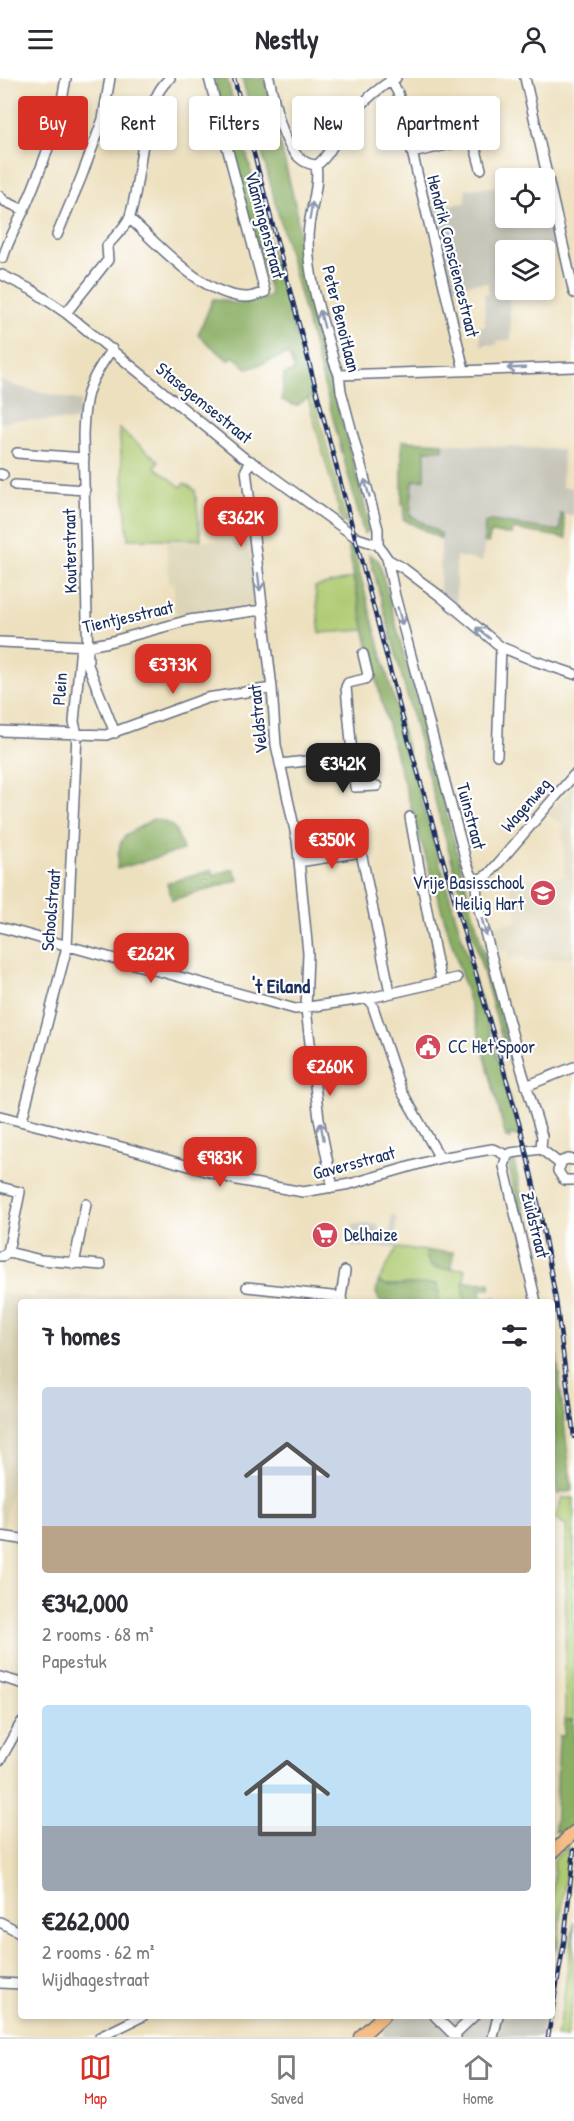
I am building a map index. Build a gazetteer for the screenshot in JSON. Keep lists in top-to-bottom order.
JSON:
{
  "streets": {
    "street": [
      "Vlamingenstraat",
      "Hendrik Consciencestraat",
      "Peter Benoitlaan",
      "Stasegemsestraat",
      "Kouterstraat",
      "Tientjesstraat",
      "Plein",
      "Veldstraat",
      "Wagenweg",
      "Tuinstraat",
      "Schoolstraat",
      "Gaversstraat",
      "Zuidstraat"
    ]
  },
  "crossings": [
    ["Peter Benoitlaan", "Stasegemsestraat"],
    ["Peter Benoitlaan", "Tuinstraat"],
    ["Stasegemsestraat", "Kouterstraat"],
    ["Stasegemsestraat", "Veldstraat"],
    ["Kouterstraat", "Tientjesstraat"],
    ["Kouterstraat", "Plein"],
    ["Tientjesstraat", "Plein"],
    ["Tientjesstraat", "Veldstraat"],
    ["Plein", "Schoolstraat"],
    ["Veldstraat", "Gaversstraat"],
    ["Wagenweg", "Tuinstraat"],
    ["Schoolstraat", "Gaversstraat"],
    ["Gaversstraat", "Zuidstraat"]
  ],
  "one_way": ["Peter Benoitlaan"],
  "districts": ["'t Eiland"],
  "places": {
    "school or university": ["Vrije Basisschool Heilig Hart"],
    "public building": ["CC Het Spoor"],
    "supermarket": ["Delhaize"]
  },
  "page": {
    "header": "Nestly",
    "chip": [
      "Buy",
      "Rent",
      "Filters",
      "New",
      "Apartment"
    ],
    "price": [
      "€362K",
      "€373K",
      "€342K",
      "€350K",
      "€262K",
      "€260K",
      "€983K"
    ],
    "heading": "7 homes",
    "list": [
      {
        "name": "€342,000",
        "note": "2 rooms · 68 m² · Papestuk"
      },
      {
        "name": "€262,000",
        "note": "2 rooms · 62 m² · Wijdhagestraat"
      }
    ],
    "tabs": ["Map", "Saved", "Home"]
  }
}
